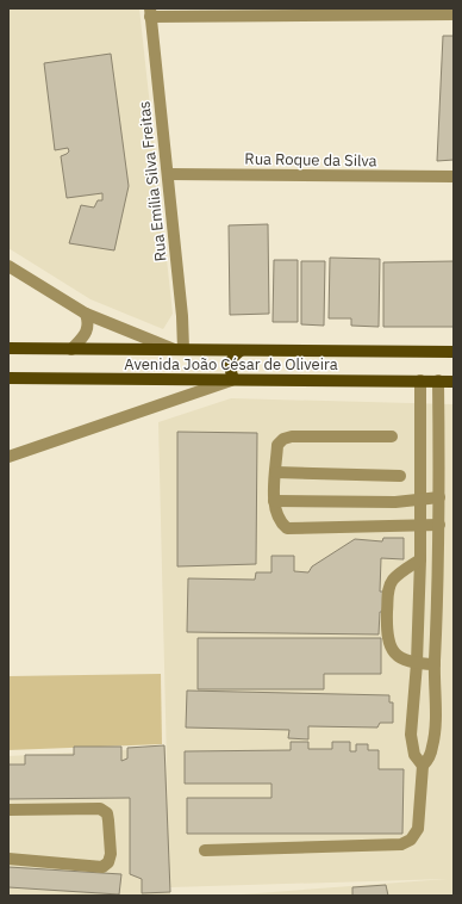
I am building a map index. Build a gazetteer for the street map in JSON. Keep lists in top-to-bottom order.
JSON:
{
  "streets": {
    "main road": ["Avenida João César de Oliveira"],
    "street": ["Rua Roque da Silva", "Rua Emília Silva Freitas"]
  },
  "crossings": [
    ["Rua Roque da Silva", "Rua Emília Silva Freitas"],
    ["Rua Emília Silva Freitas", "Avenida João César de Oliveira"]
  ]
}
